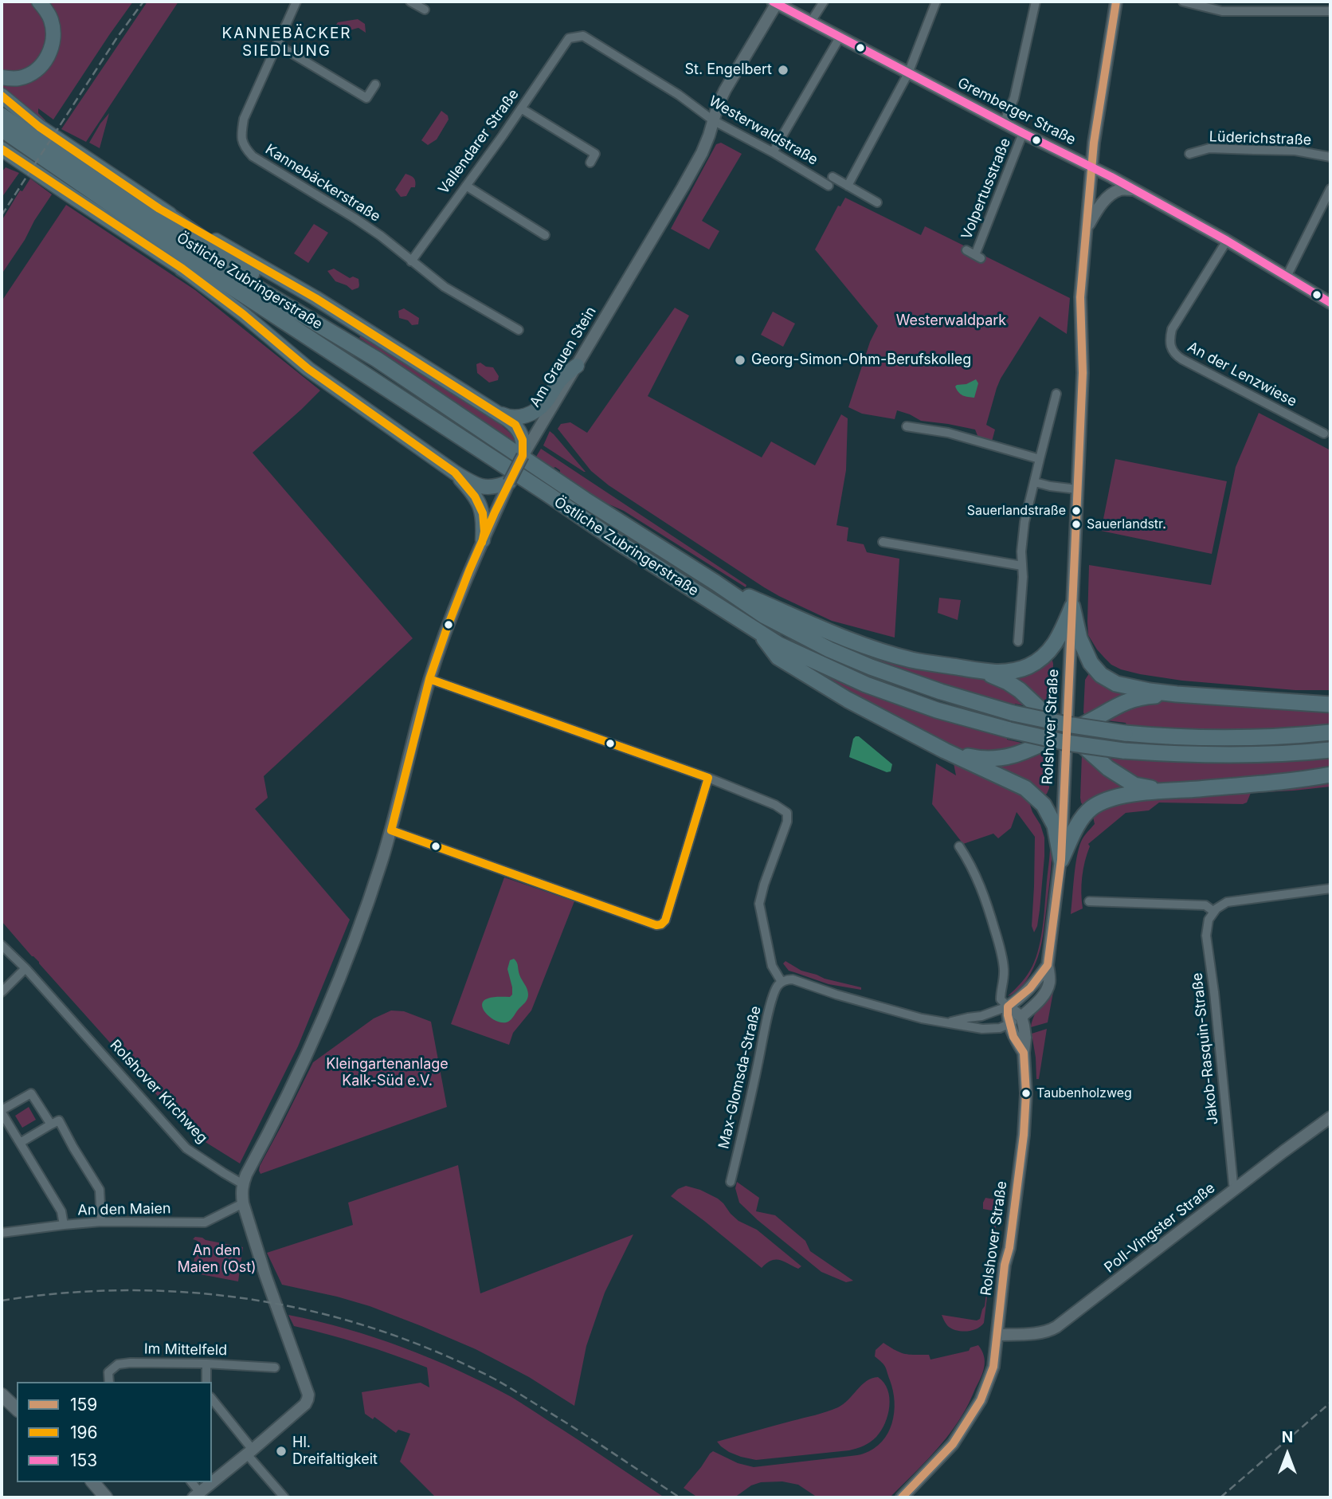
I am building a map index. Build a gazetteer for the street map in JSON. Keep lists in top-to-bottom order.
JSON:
{
  "streets": {
    "highway": ["Östliche Zubringerstraße"],
    "street": [
      "Gremberger Straße",
      "Westerwaldstraße",
      "Lüderichstraße",
      "Vallendarer Straße",
      "Kannebäckerstraße",
      "Volpertusstraße",
      "Am Grauen Stein",
      "An der Lenzwiese",
      "Rolshover Straße",
      "Jakob-Rasquin-Straße",
      "Max-Glomsda-Straße",
      "Rolshover Kirchweg",
      "An den Maien",
      "Poll-Vingster Straße",
      "Im Mittelfeld"
    ]
  },
  "crossings": [
    ["Gremberger Straße", "Volpertusstraße"],
    ["Gremberger Straße", "Am Grauen Stein"],
    ["Gremberger Straße", "An der Lenzwiese"],
    ["Gremberger Straße", "Rolshover Straße"],
    ["Westerwaldstraße", "Vallendarer Straße"],
    ["Westerwaldstraße", "Am Grauen Stein"],
    ["Vallendarer Straße", "Kannebäckerstraße"],
    ["Am Grauen Stein", "Rolshover Kirchweg"],
    ["Rolshover Straße", "Poll-Vingster Straße"],
    ["Jakob-Rasquin-Straße", "Poll-Vingster Straße"]
  ],
  "districts": ["KANNEBÄCKER SIEDLUNG"],
  "parks": ["Westerwaldpark", "Kleingartenanlage Kalk-Süd e.V.", "An den Maien (Ost)"],
  "places": [
    "St. Engelbert",
    "Georg-Simon-Ohm-Berufskolleg",
    "Sauerlandstraße",
    "Sauerlandstr.",
    "Taubenholzweg",
    "Hl. Dreifaltigkeit"
  ],
  "lines": ["transit line 159", "transit line 153", "transit line 196"],
  "legend": ["159", "196", "153"],
  "north": "top"
}
